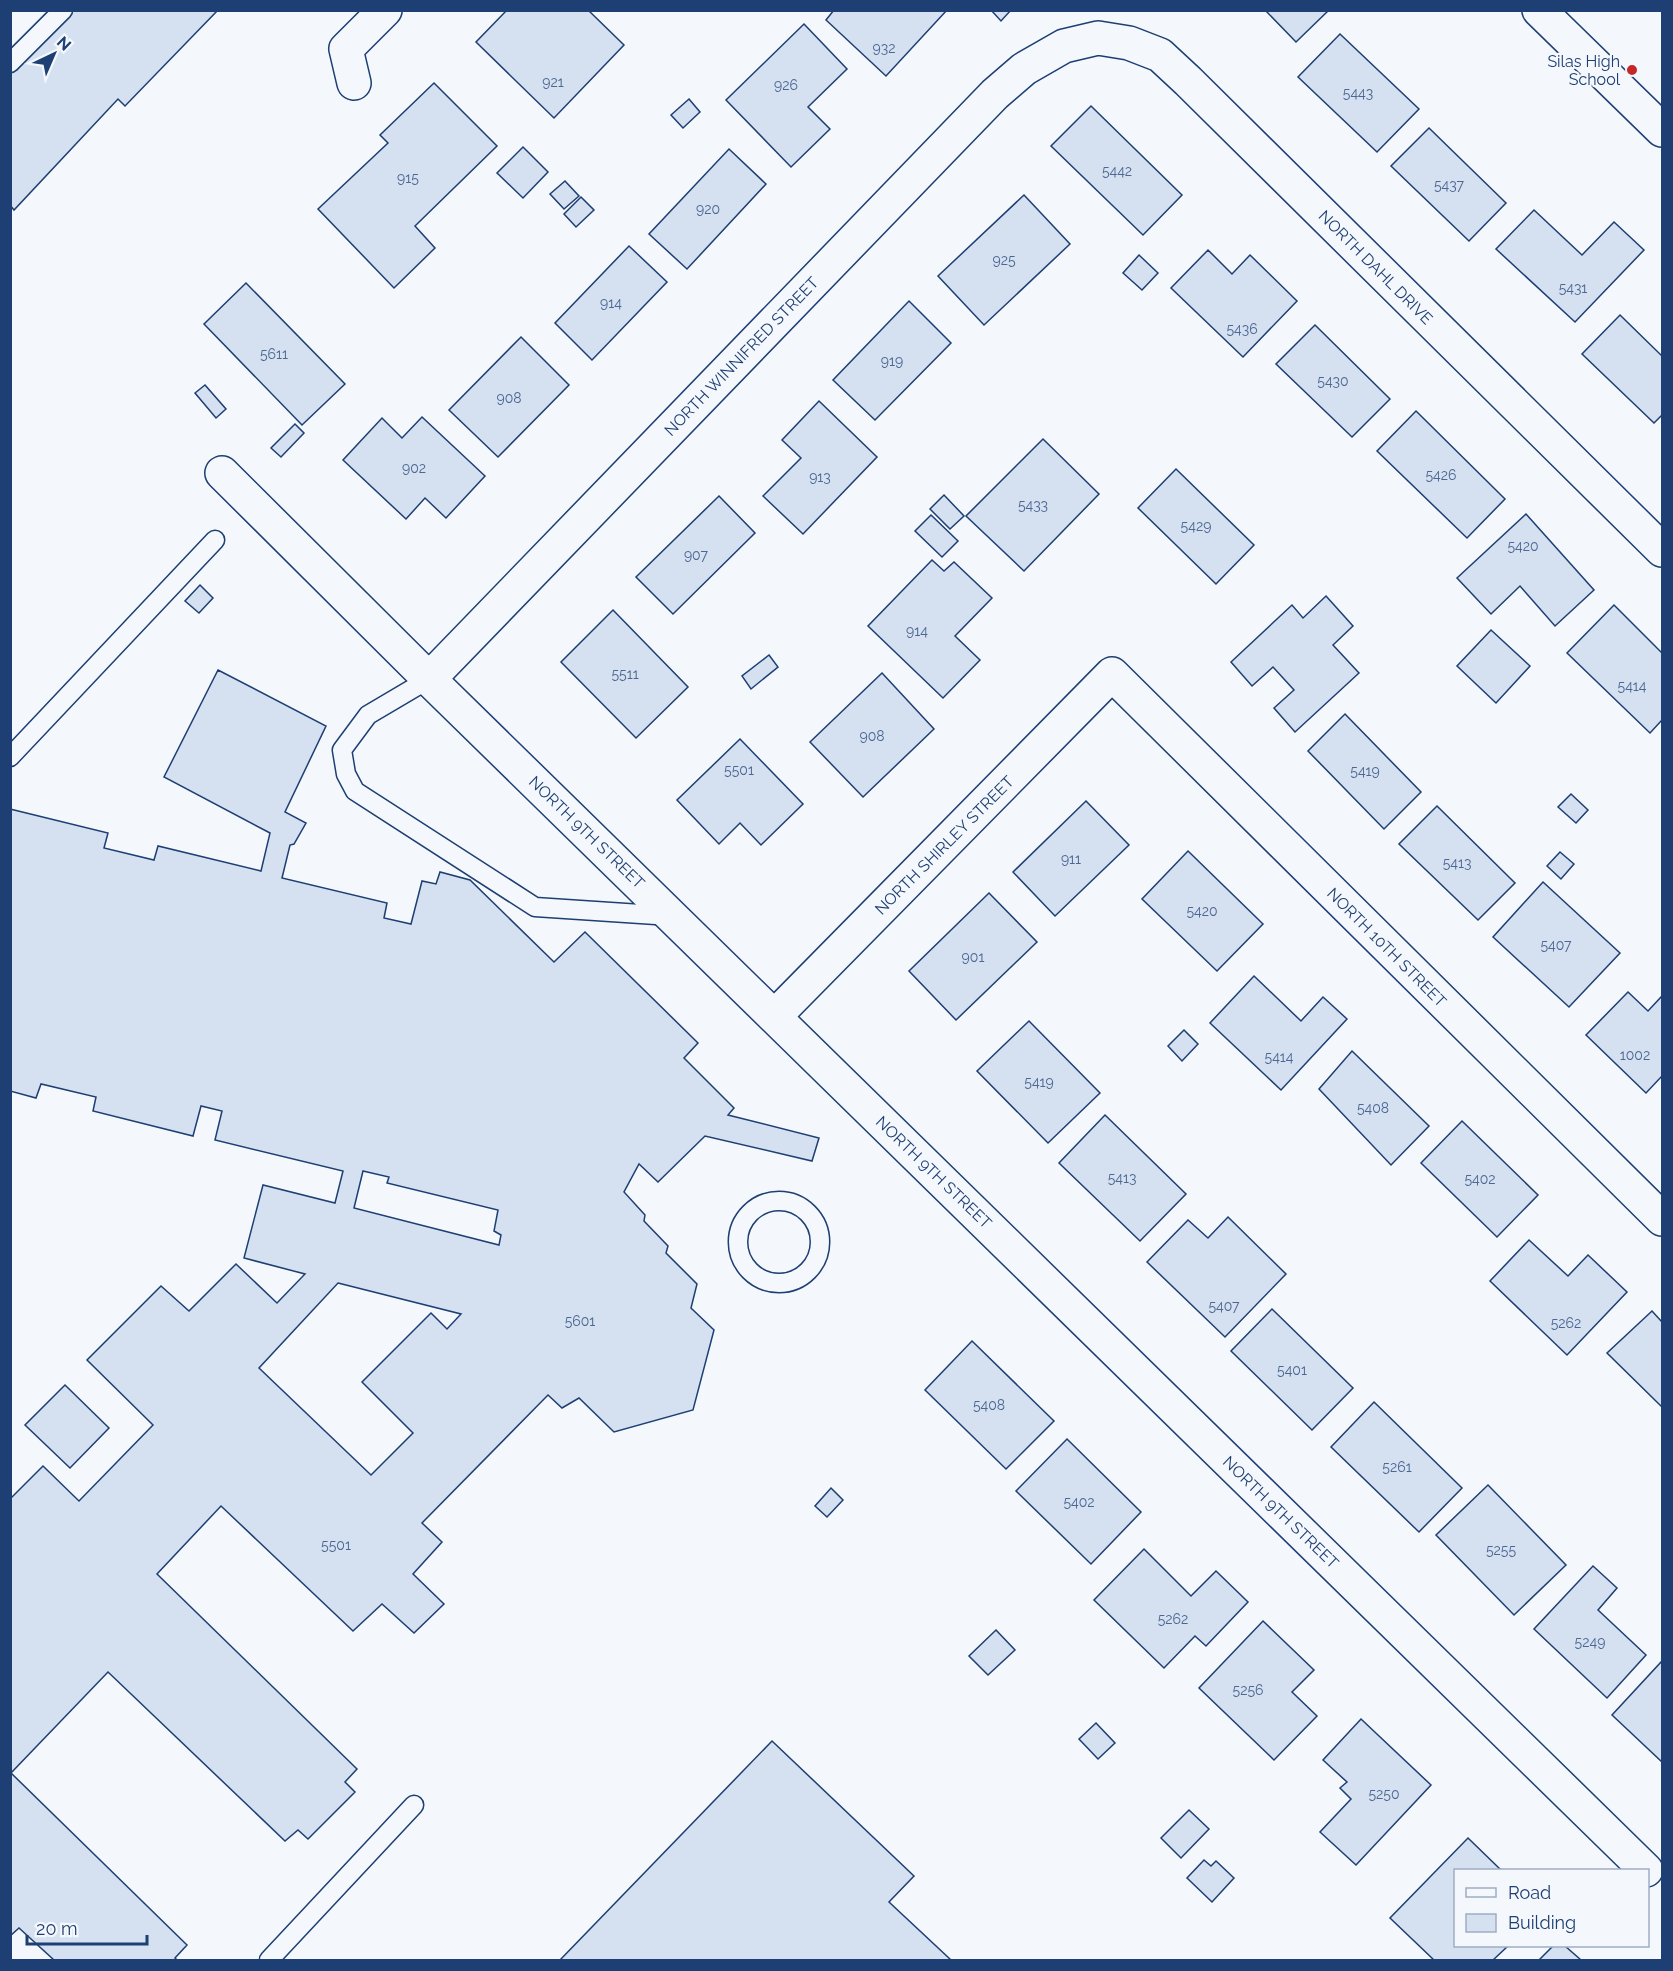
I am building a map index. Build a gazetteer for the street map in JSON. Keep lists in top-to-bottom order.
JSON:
{
  "streets": {
    "street": [
      "NORTH DAHL DRIVE",
      "NORTH WINNIFRED STREET",
      "NORTH 9TH STREET",
      "NORTH SHIRLEY STREET",
      "NORTH 10TH STREET"
    ]
  },
  "crossings": [
    ["NORTH DAHL DRIVE", "NORTH WINNIFRED STREET"],
    ["NORTH WINNIFRED STREET", "NORTH 9TH STREET"],
    ["NORTH 9TH STREET", "NORTH SHIRLEY STREET"],
    ["NORTH SHIRLEY STREET", "NORTH 10TH STREET"]
  ],
  "places": ["Silas High School"],
  "house_numbers": [
    "932",
    "921",
    "926",
    "5443",
    "5442",
    "915",
    "5437",
    "920",
    "925",
    "5431",
    "914",
    "5436",
    "5611",
    "919",
    "5430",
    "908",
    "902",
    "5426",
    "913",
    "5433",
    "5429",
    "5420",
    "907",
    "914",
    "5511",
    "5414",
    "908",
    "5501",
    "5419",
    "911",
    "5413",
    "5420",
    "5407",
    "901",
    "1002",
    "5414",
    "5419",
    "5408",
    "5413",
    "5402",
    "5407",
    "5601",
    "5262",
    "5401",
    "5408",
    "5261",
    "5402",
    "5501",
    "5255",
    "5262",
    "5249",
    "5256",
    "5250"
  ],
  "legend": ["Road", "Building"],
  "scale_bar": "20 m",
  "north": "top right"
}
